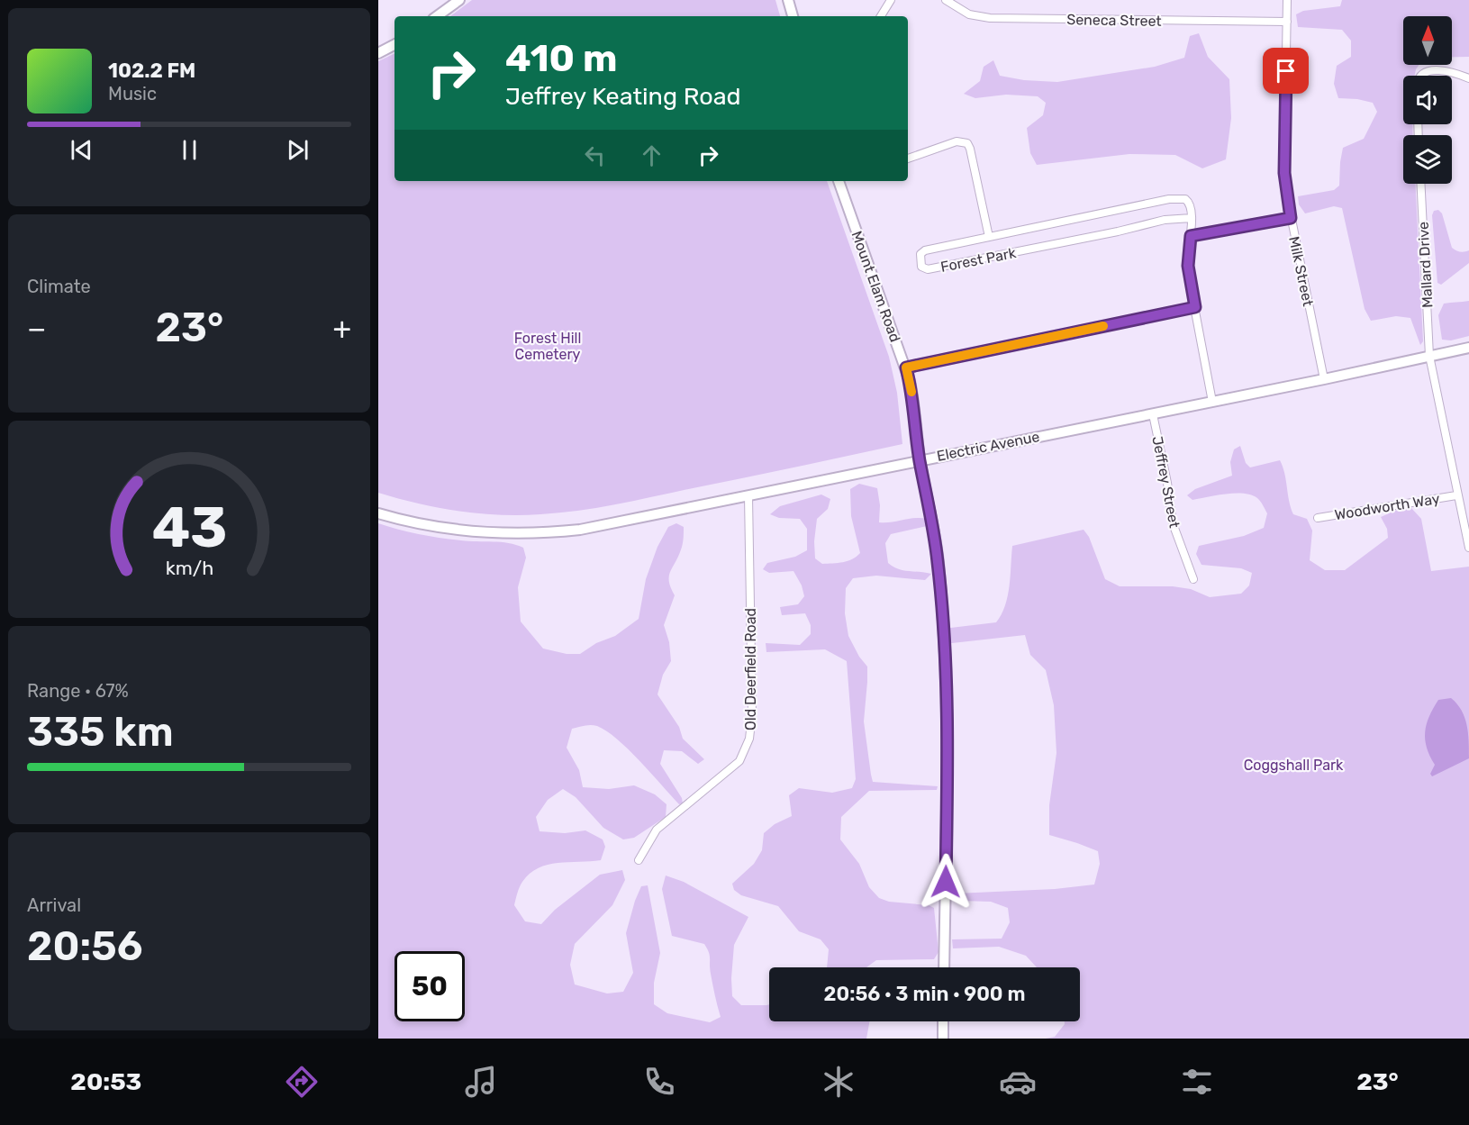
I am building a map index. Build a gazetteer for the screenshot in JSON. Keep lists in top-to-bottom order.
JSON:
{
  "streets": {
    "main road": ["Mount Elam Road", "Electric Avenue"],
    "street": [
      "Seneca Street",
      "Forest Park",
      "Mallard Drive",
      "Milk Street",
      "Jeffrey Street",
      "Woodworth Way",
      "Old Deerfield Road"
    ]
  },
  "crossings": [
    ["Seneca Street", "Milk Street"],
    ["Mallard Drive", "Electric Avenue"],
    ["Mallard Drive", "Woodworth Way"],
    ["Milk Street", "Electric Avenue"],
    ["Mount Elam Road", "Electric Avenue"],
    ["Electric Avenue", "Jeffrey Street"],
    ["Electric Avenue", "Old Deerfield Road"]
  ],
  "parks": ["Forest Hill Cemetery", "Coggshall Park"],
  "north": "top",
  "page": {
    "turn": ["410 m", "Jeffrey Keating Road"],
    "song": ["102.2 FM", "Music"],
    "tile": [
      "Climate",
      ["Range · 67%", "335 km"],
      ["Arrival", "20:56"]
    ],
    "heat": ["−", "23°", "+"],
    "limit": "50",
    "trip": "20:56 · 3 min · 900 m",
    "tabs": ["20:53", "23°"],
    "gauge": ["43", "km/h"]
  }
}
